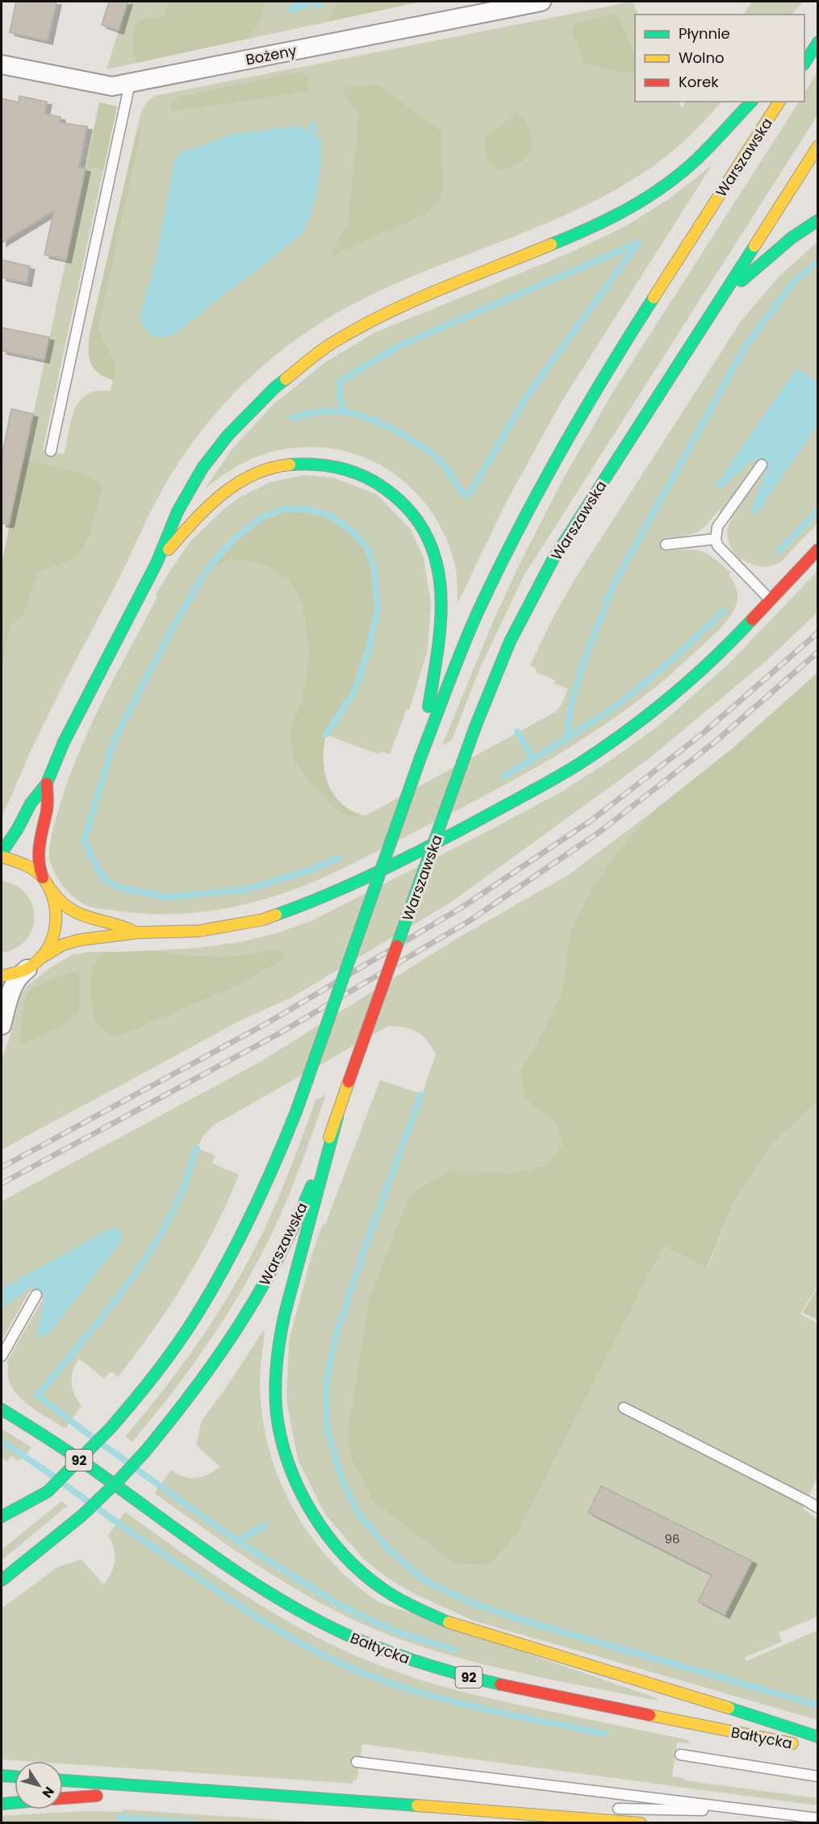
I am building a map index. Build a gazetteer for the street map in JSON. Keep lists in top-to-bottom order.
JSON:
{
  "streets": {
    "main road": ["Warszawska", "92", "Bałtycka"],
    "street": ["Bożeny"]
  },
  "house_numbers": ["96"],
  "legend": ["Płynnie", "Wolno", "Korek"],
  "north": "bottom right"
}
